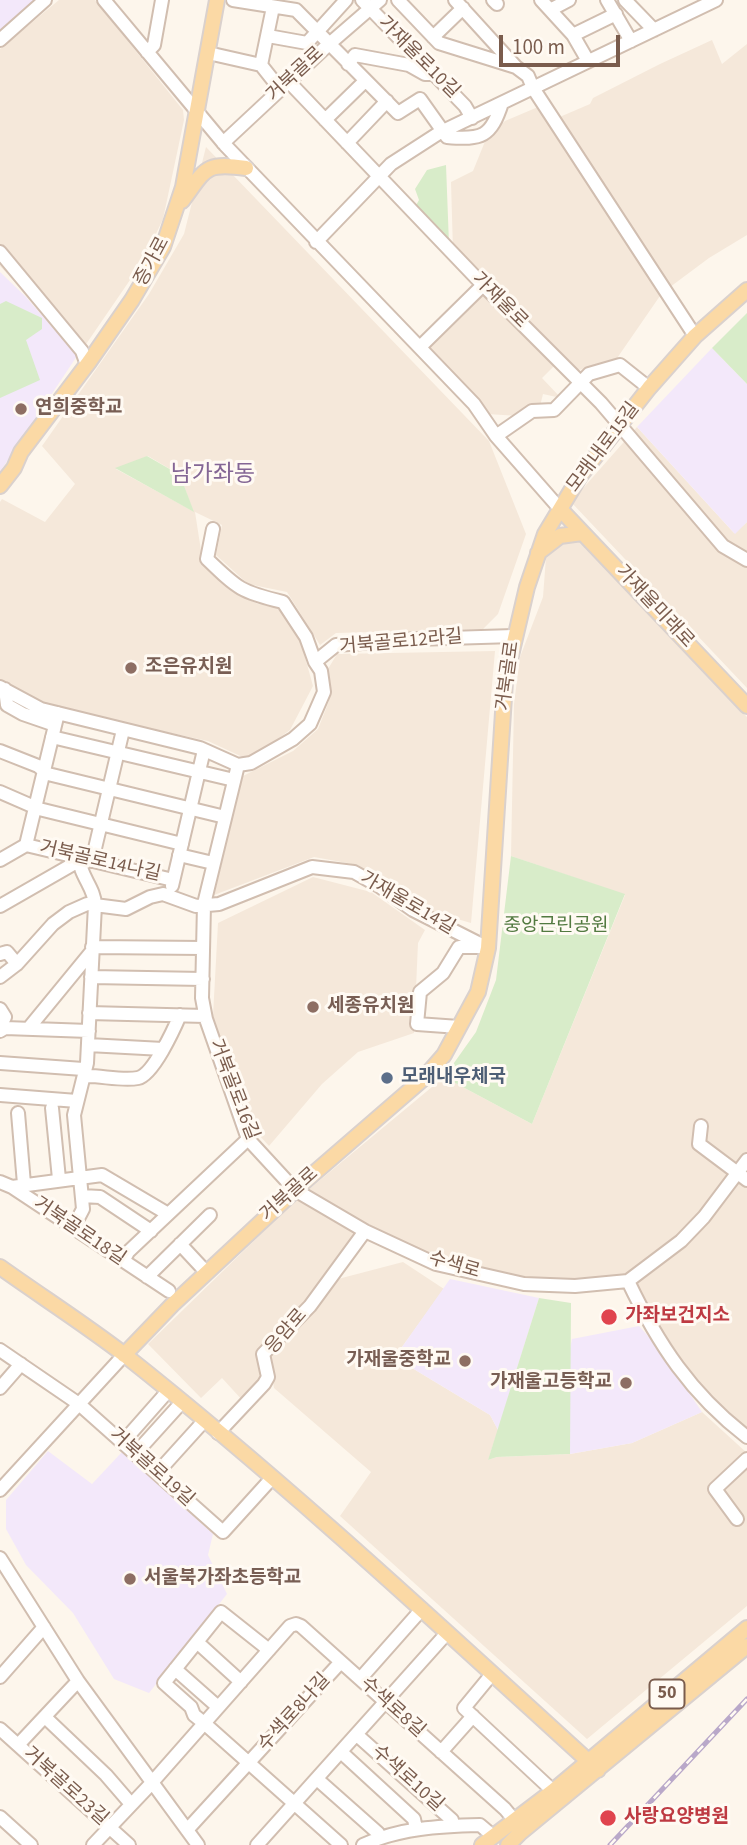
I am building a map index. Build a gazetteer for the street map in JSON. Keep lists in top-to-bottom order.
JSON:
{
  "streets": {
    "main road": [
      "거북골로",
      "증가로",
      "모래내로15길",
      "가재울미래로",
      "50"
    ],
    "street": [
      "가재울로10길",
      "가재울로",
      "거북골로12라길",
      "거북골로14나길",
      "가재울로14길",
      "거북골로16길",
      "거북골로18길",
      "수색로",
      "응암로",
      "거북골로19길",
      "수색로8길",
      "수색로8나길",
      "수색로10길",
      "거북골로23길"
    ]
  },
  "crossings": [
    ["가재울로10길", "거북골로"],
    ["거북골로", "모래내로15길"],
    ["거북골로", "가재울미래로"],
    ["거북골로", "거북골로12라길"],
    ["거북골로", "가재울로14길"],
    ["거북골로", "거북골로16길"],
    ["거북골로", "수색로"],
    ["거북골로", "거북골로19길"],
    ["가재울로", "모래내로15길"],
    ["모래내로15길", "가재울미래로"],
    ["가재울로14길", "거북골로16길"],
    ["거북골로16길", "수색로"],
    ["수색로", "응암로"],
    ["50", "수색로8길"],
    ["50", "수색로10길"],
    ["수색로8길", "수색로8나길"],
    ["수색로8길", "거북골로23길"]
  ],
  "districts": ["남가좌동"],
  "parks": ["중앙근린공원"],
  "places": [
    "연희중학교",
    "조은유치원",
    "세종유치원",
    "모래내우체국",
    "가좌보건지소",
    "가재울중학교",
    "가재울고등학교",
    "서울북가좌초등학교",
    "사랑요양병원"
  ],
  "scale_bar": "100 m"
}
